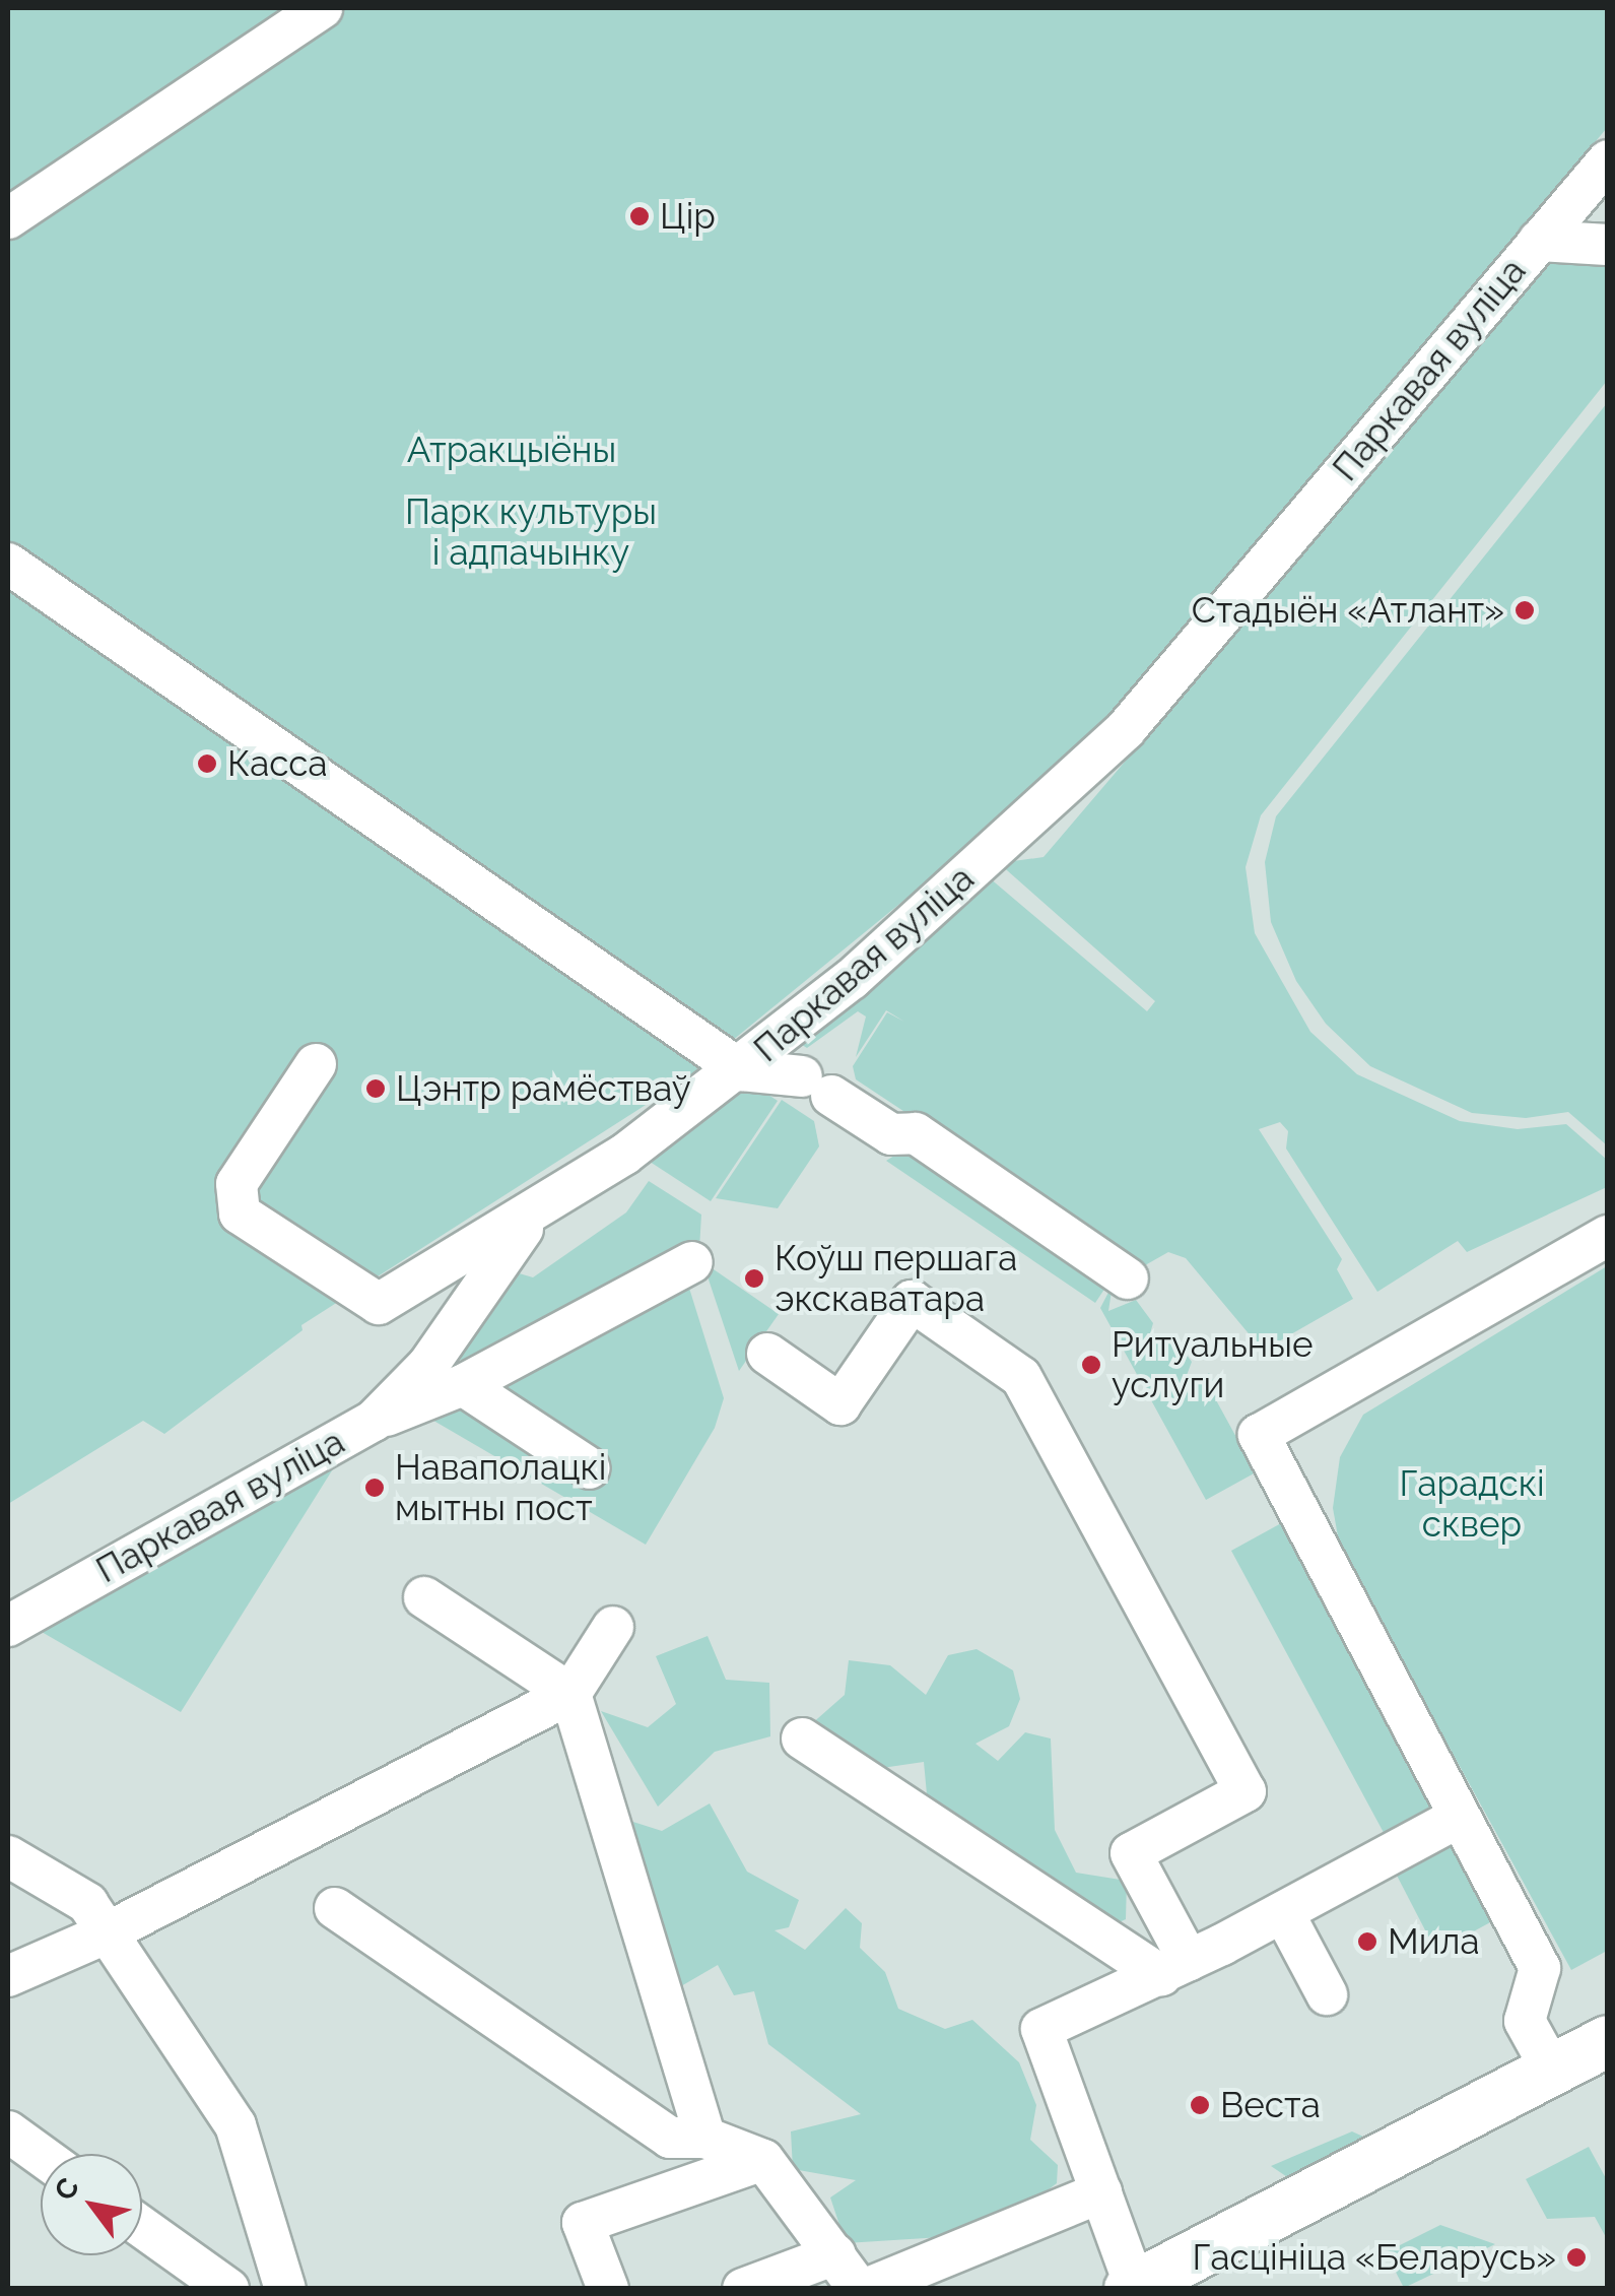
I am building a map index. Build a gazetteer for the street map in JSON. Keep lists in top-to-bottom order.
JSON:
{
  "streets": {
    "street": ["Паркавая вуліца"]
  },
  "parks": ["Атракцыёны", "Парк культуры і адпачынку", "Гарадскі сквер"],
  "places": [
    "Цір",
    "Стадыён «Атлант»",
    "Касса",
    "Цэнтр рамёстваў",
    "Коўш першага экскаватара",
    "Ритуальные услуги",
    "Наваполацкі мытны пост",
    "Мила",
    "Веста",
    "Гасцініца «Беларусь»"
  ],
  "north": "top left"
}
